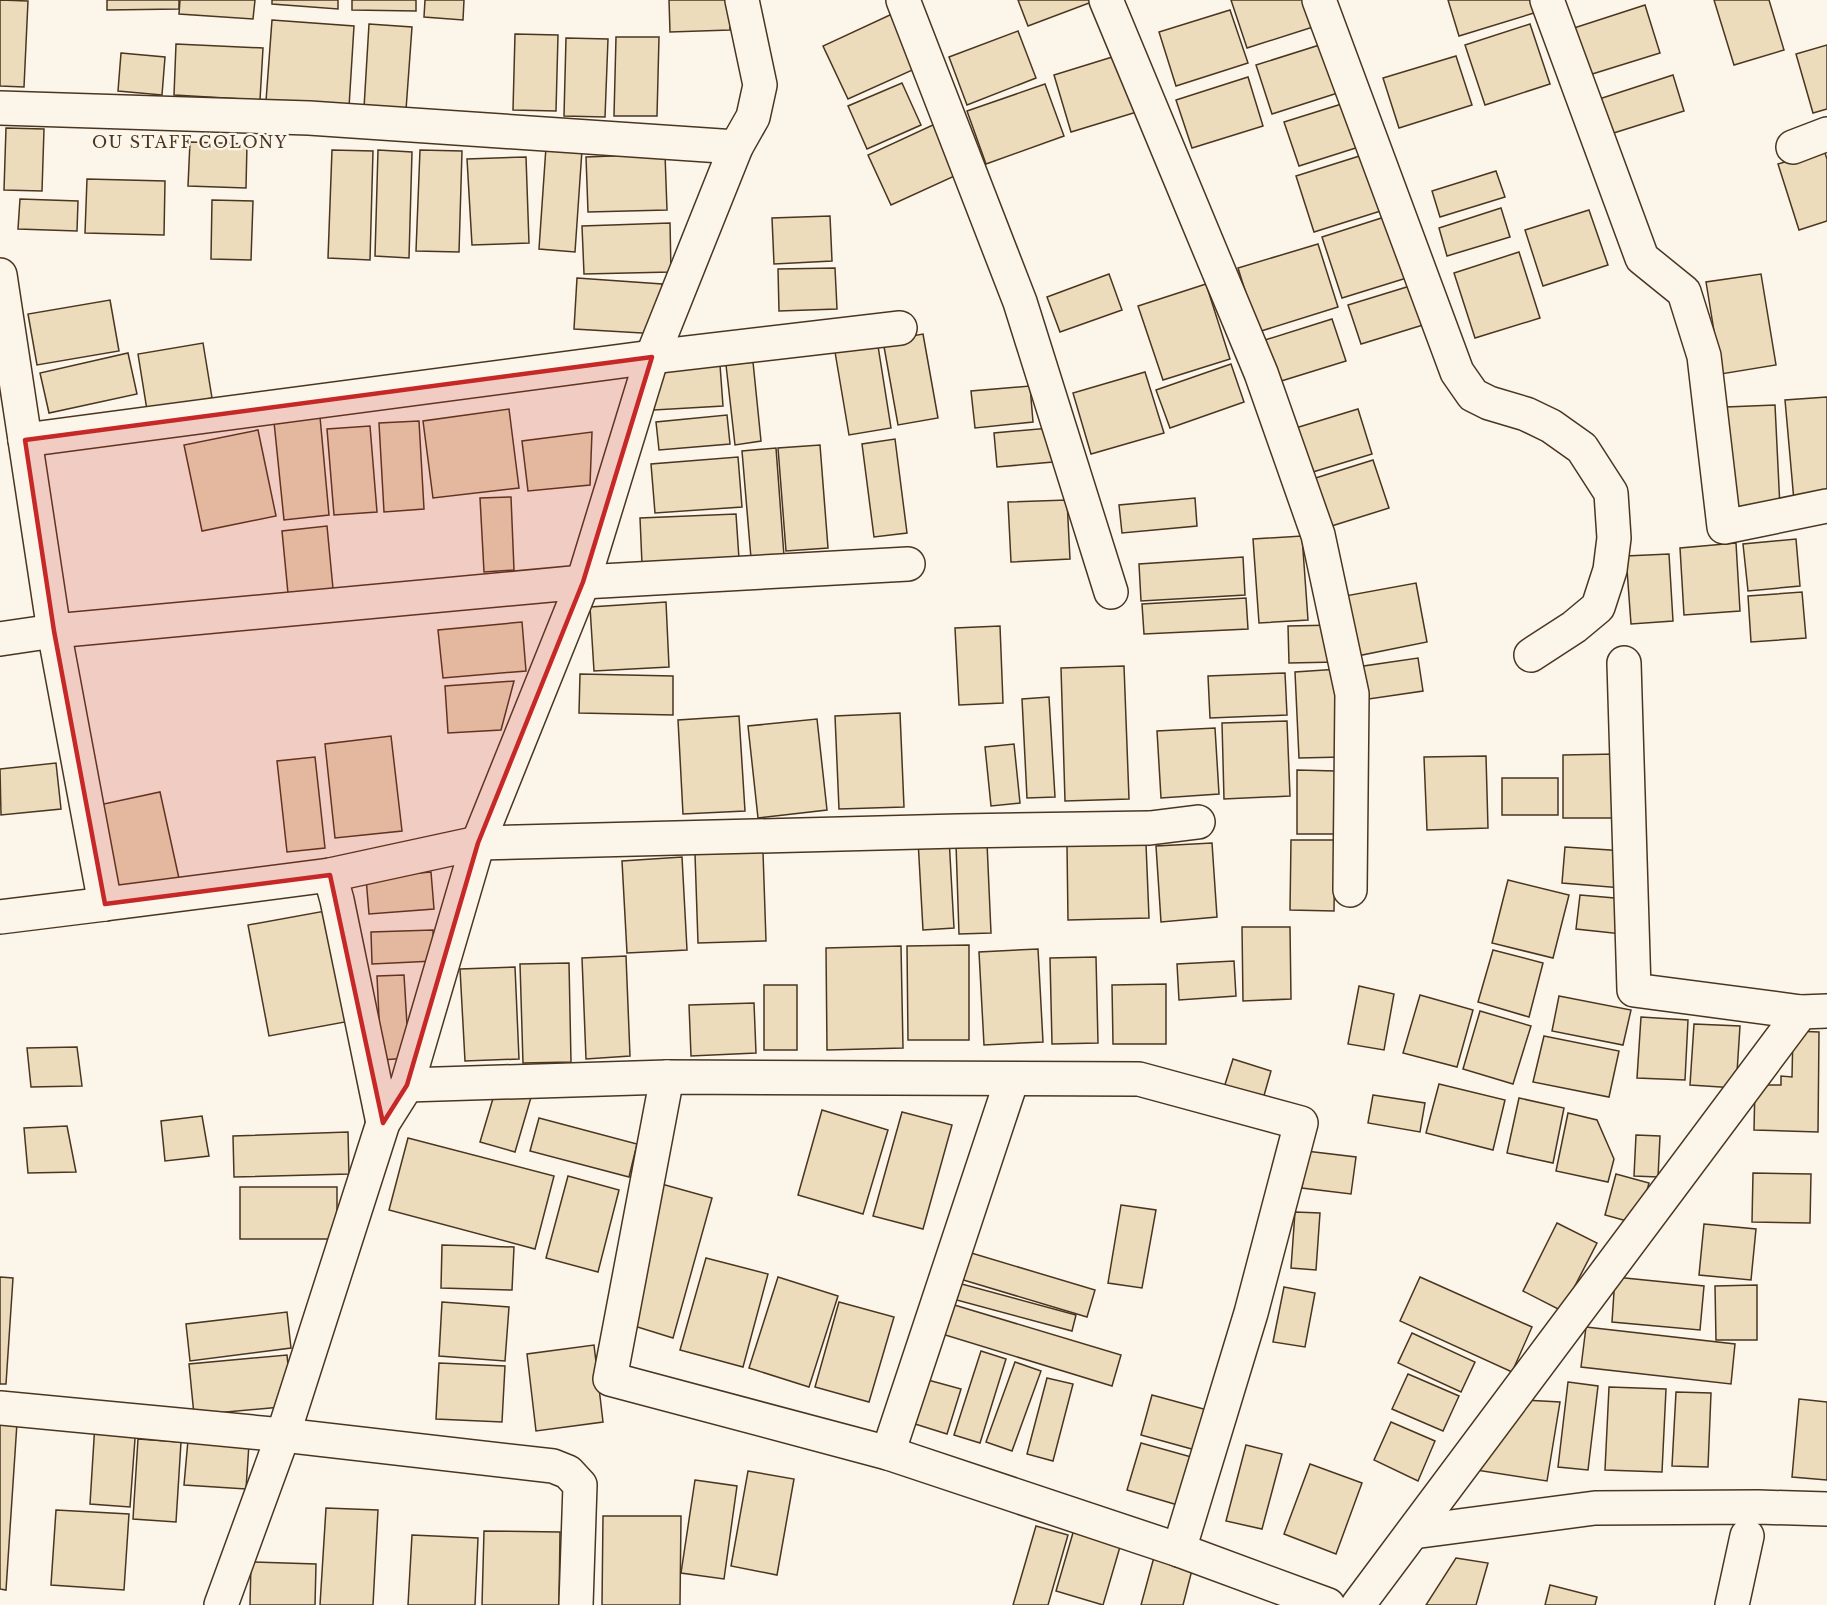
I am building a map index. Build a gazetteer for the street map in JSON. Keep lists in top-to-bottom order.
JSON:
{
  "districts": ["OU STAFF COLONY"]
}
